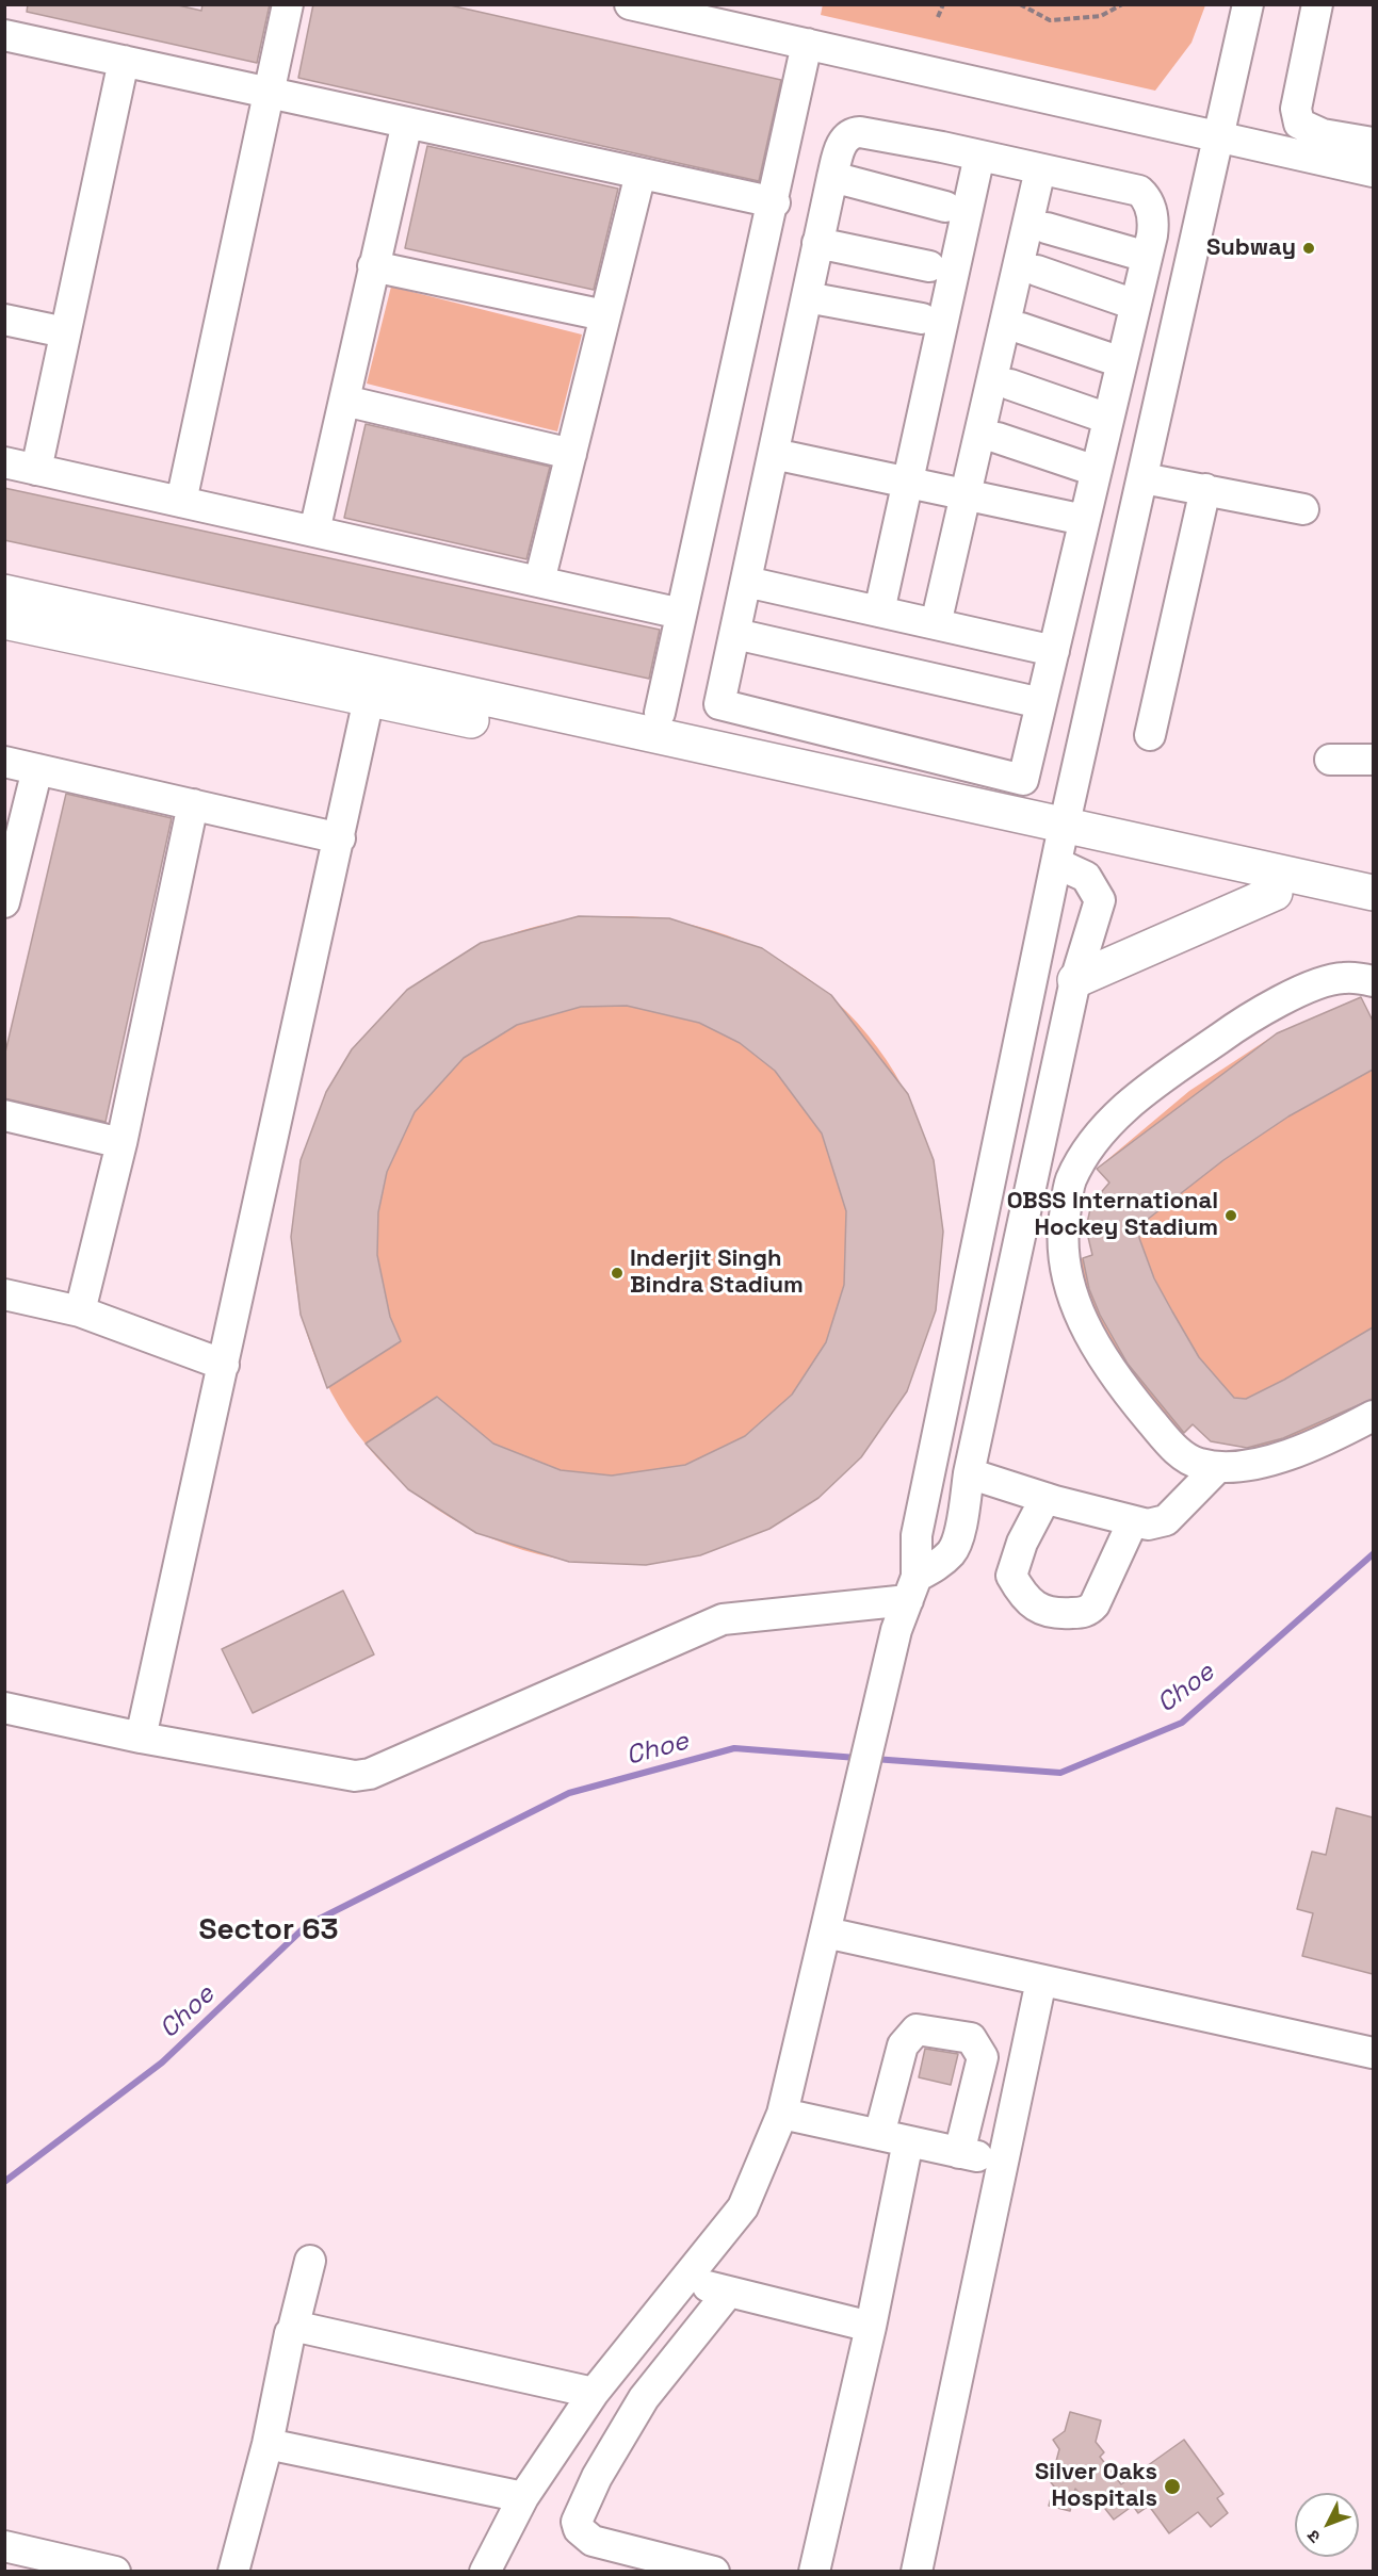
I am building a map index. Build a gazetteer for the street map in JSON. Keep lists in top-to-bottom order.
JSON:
{
  "districts": ["Sector 63"],
  "water": ["Choe"],
  "places": [
    "Subway",
    "OBSS International Hockey Stadium",
    "Inderjit Singh Bindra Stadium",
    "Silver Oaks Hospitals"
  ],
  "north": "bottom left"
}
